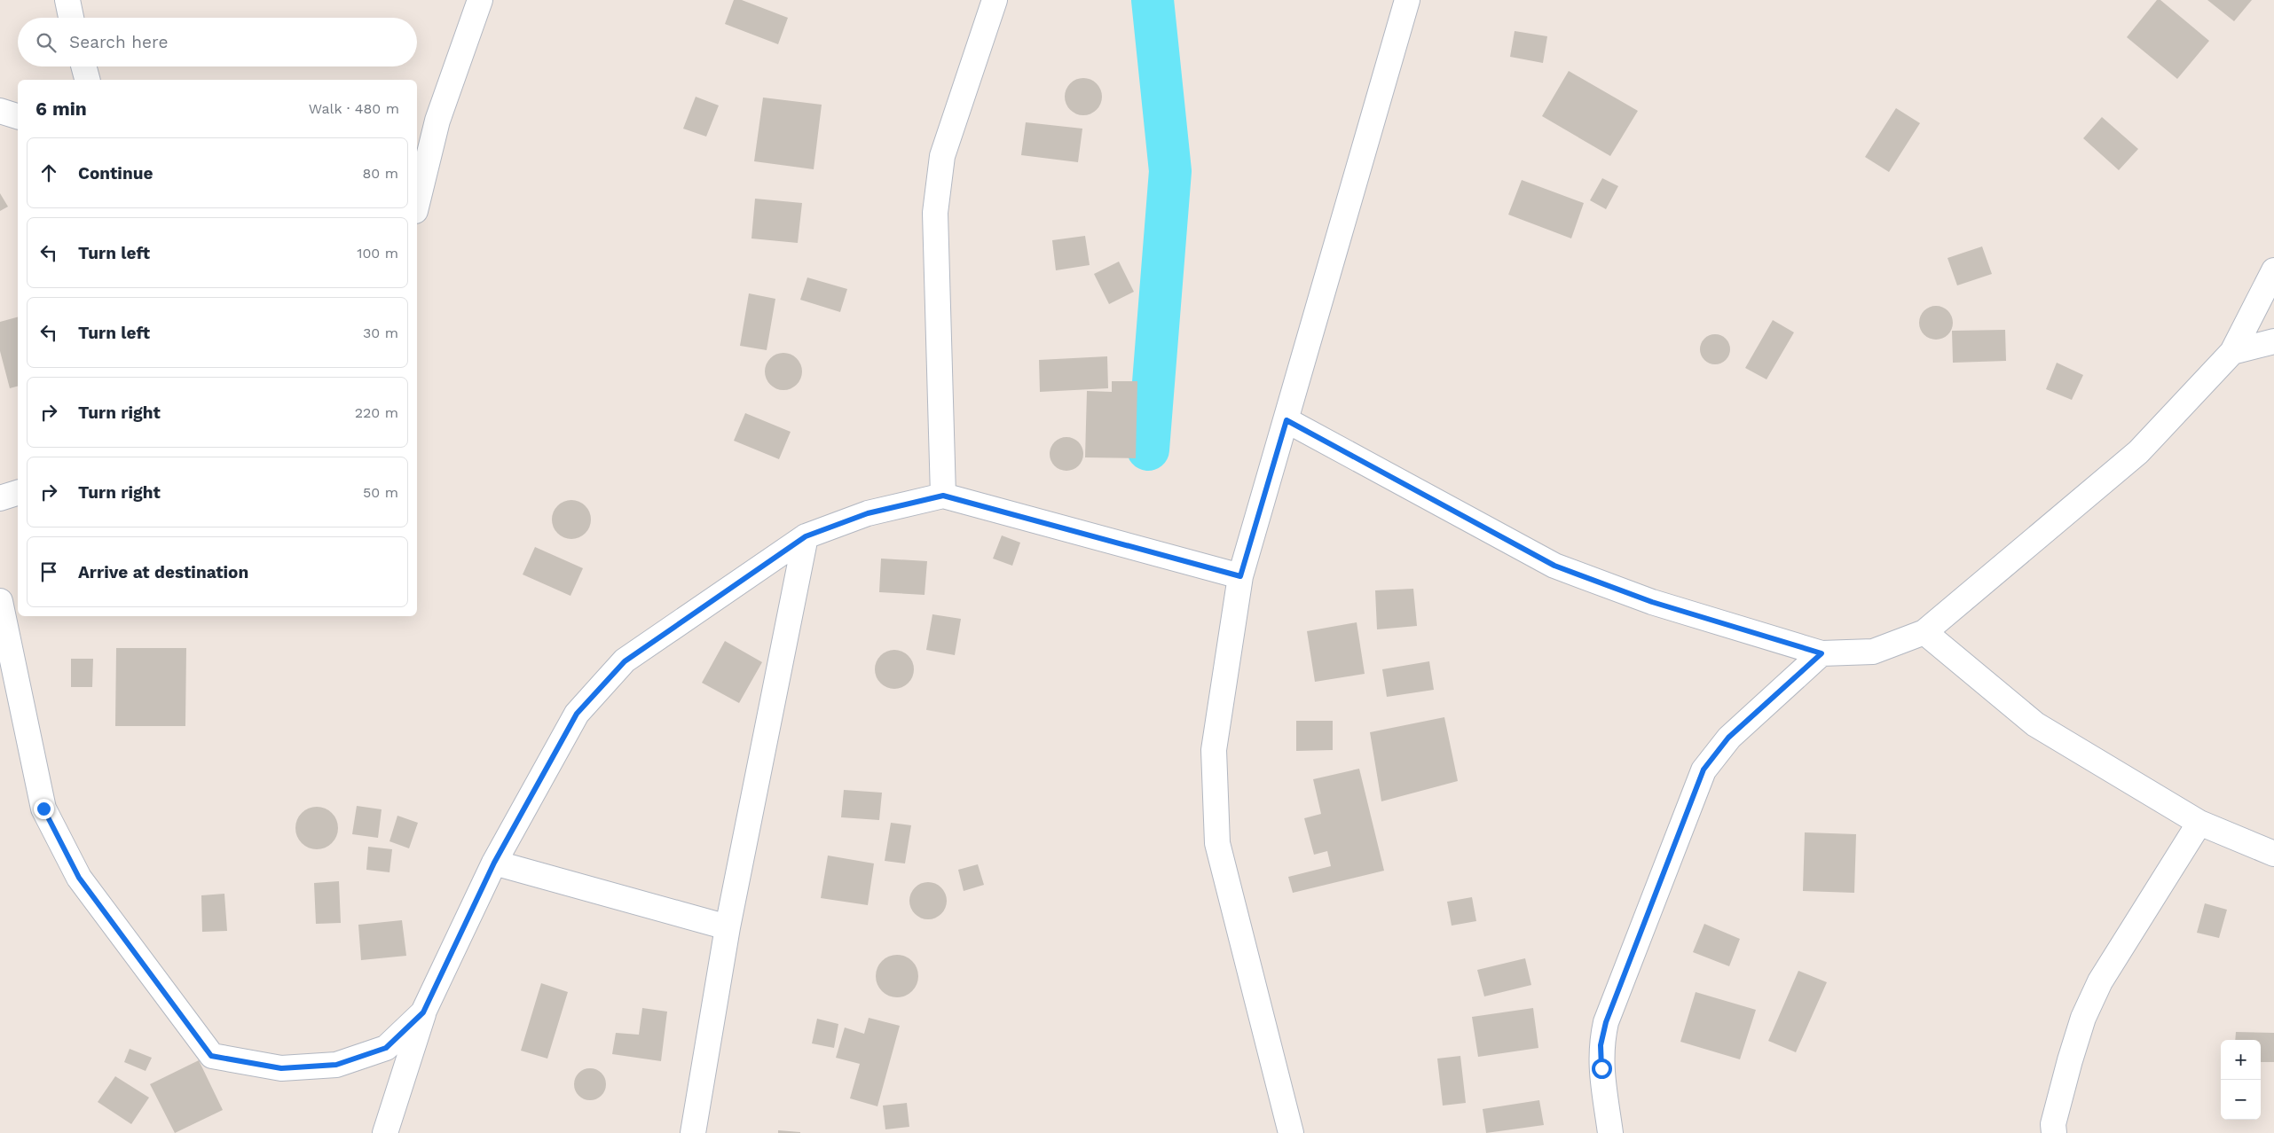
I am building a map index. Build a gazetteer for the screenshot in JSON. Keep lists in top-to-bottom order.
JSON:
{
  "page": {
    "search": "Search here",
    "heading": ["6 min", "Walk · 480 m"],
    "list": [
      ["Continue", "80 m"],
      ["Turn left", "100 m"],
      ["Turn left", "30 m"],
      ["Turn right", "220 m"],
      ["Turn right", "50 m"],
      "Arrive at destination"
    ],
    "map_buttons": ["+", "−"]
  }
}
